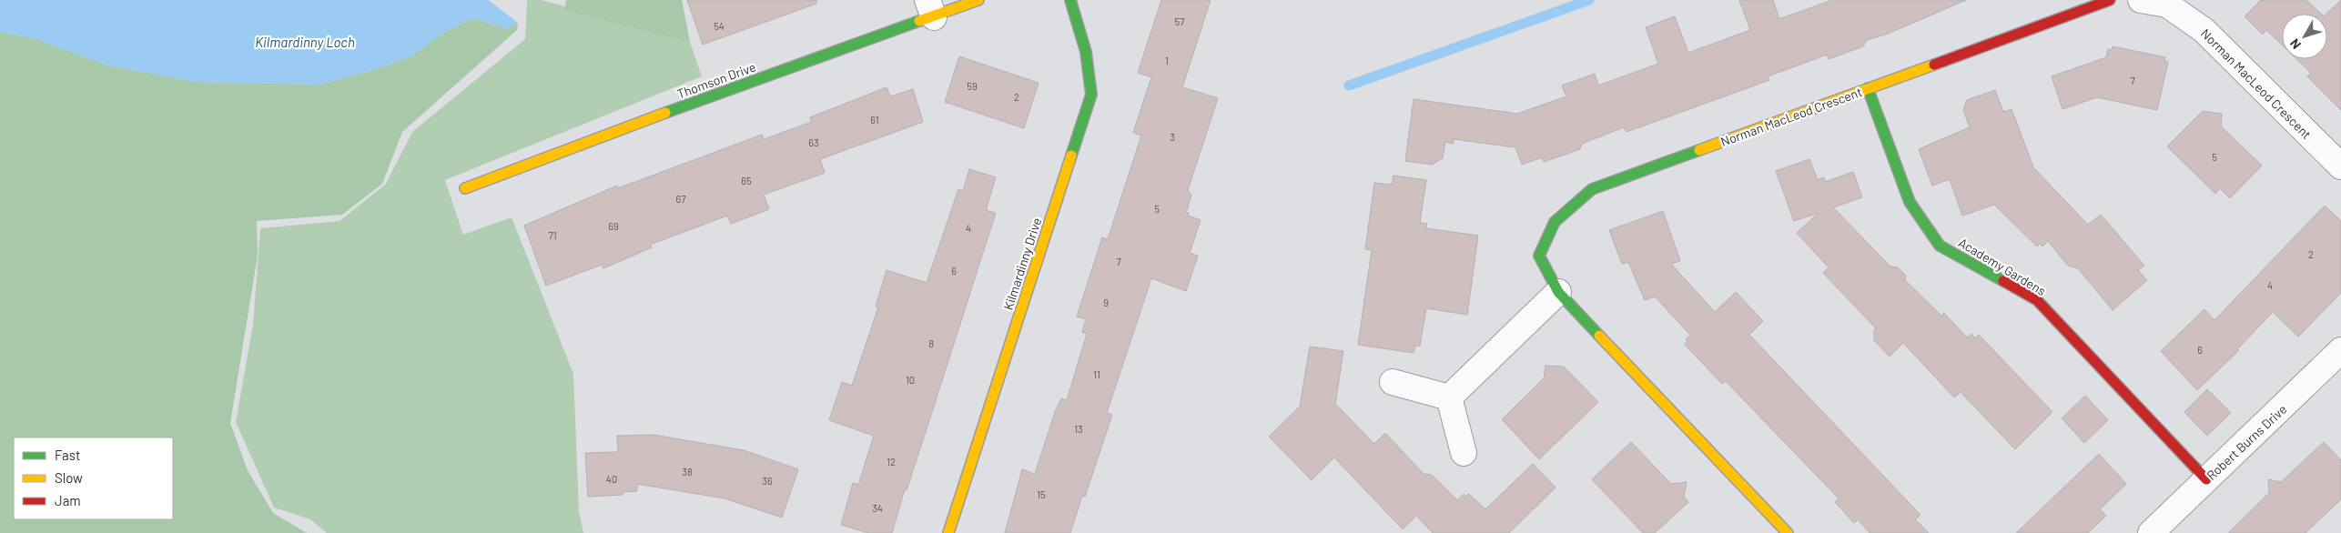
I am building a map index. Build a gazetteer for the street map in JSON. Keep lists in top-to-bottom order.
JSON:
{
  "streets": {
    "street": [
      "Thomson Drive",
      "Norman MacLeod Crescent",
      "Kilmardinny Drive",
      "Academy Gardens",
      "Robert Burns Drive"
    ]
  },
  "crossings": [
    ["Norman MacLeod Crescent", "Academy Gardens"],
    ["Academy Gardens", "Robert Burns Drive"]
  ],
  "water": ["Kilmardinny Loch"],
  "house_numbers": [
    "57",
    "54",
    "1",
    "7",
    "59",
    "2",
    "61",
    "3",
    "63",
    "5",
    "65",
    "67",
    "5",
    "69",
    "4",
    "71",
    "2",
    "7",
    "6",
    "4",
    "9",
    "8",
    "6",
    "11",
    "10",
    "13",
    "12",
    "38",
    "40",
    "36",
    "15",
    "34"
  ],
  "legend": ["Fast", "Slow", "Jam"],
  "north": "bottom left"
}
